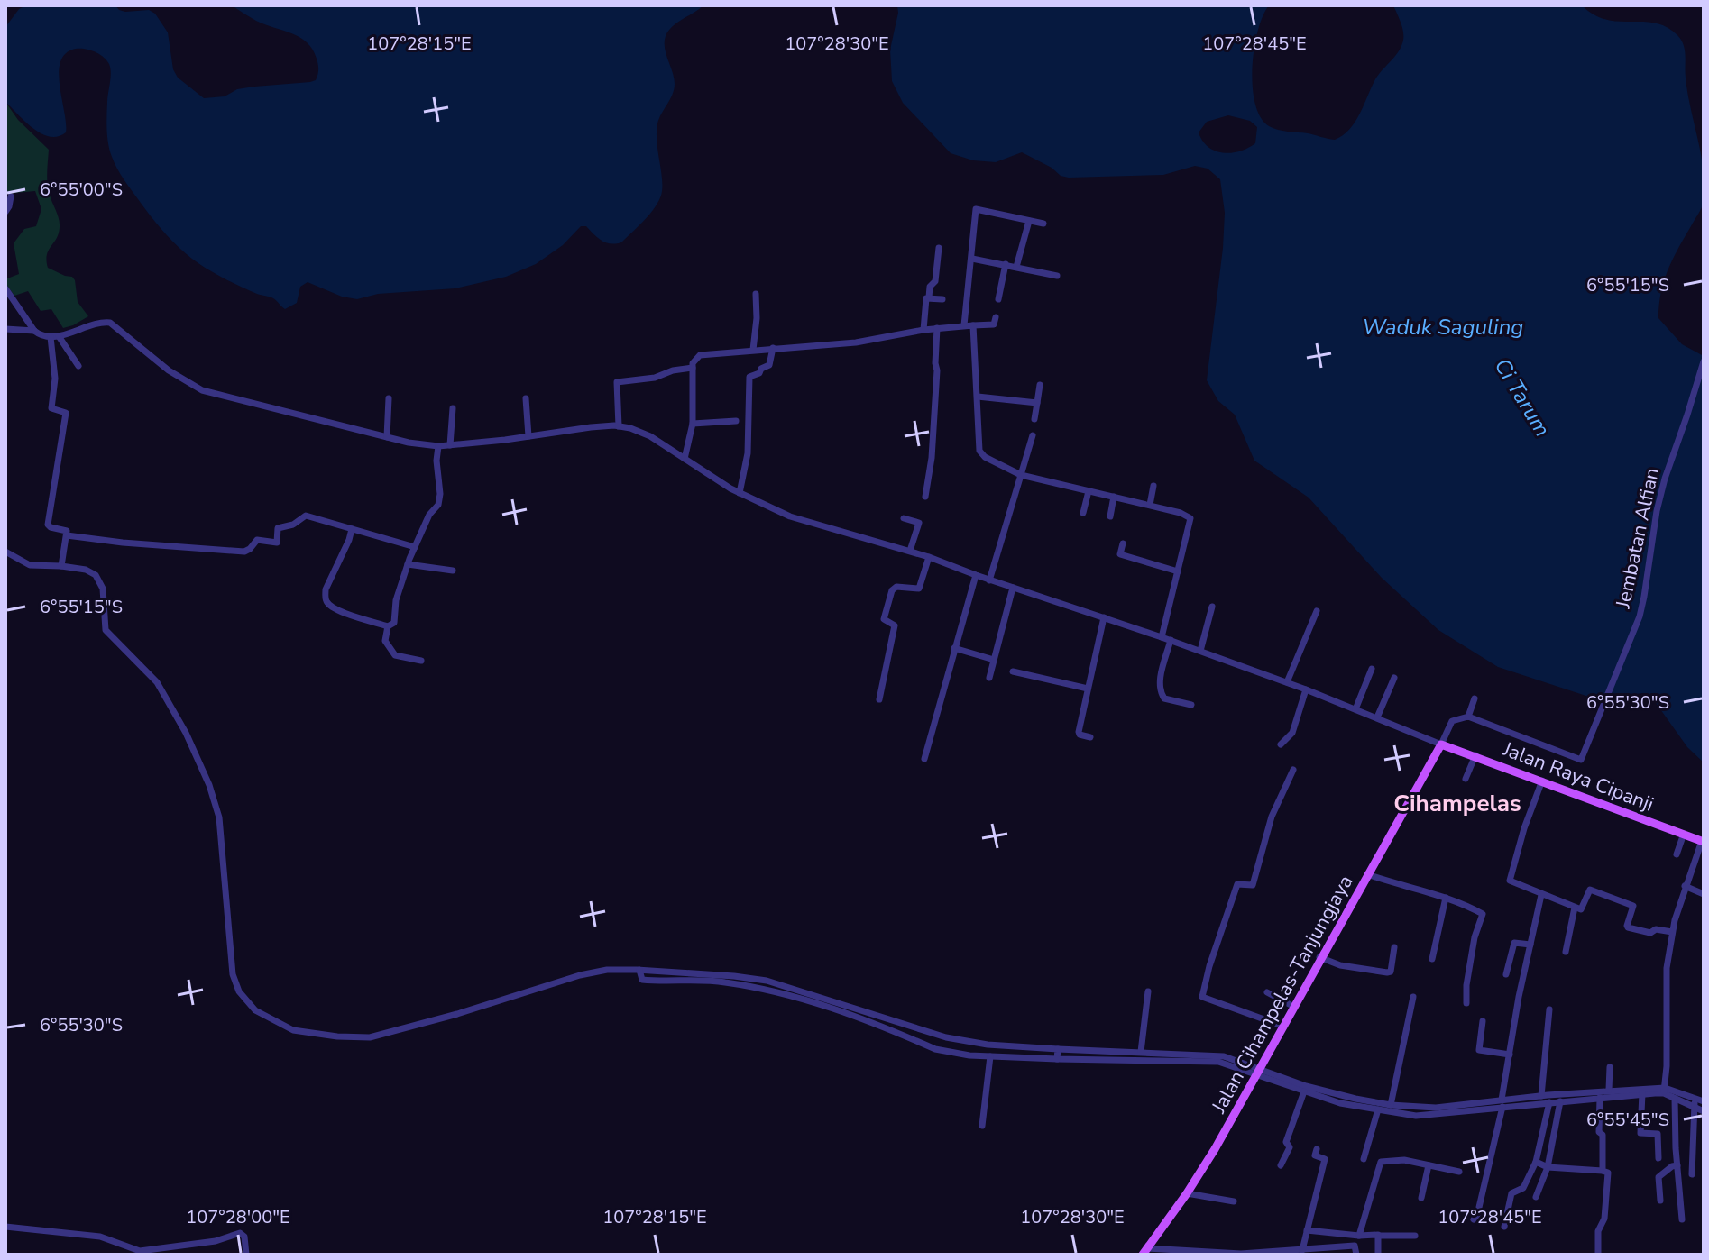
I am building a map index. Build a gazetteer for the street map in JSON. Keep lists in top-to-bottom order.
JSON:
{
  "streets": {
    "main road": ["Jalan Raya Cipanji", "Jalan Cihampelas-Tanjungjaya"],
    "street": ["Jembatan Alfian"]
  },
  "crossings": [
    ["Jalan Raya Cipanji", "Jalan Cihampelas-Tanjungjaya"]
  ],
  "districts": ["Cihampelas"],
  "water": ["Waduk Saguling", "Ci Tarum"],
  "coordinates": [
    "107°28'15\"E",
    "107°28'30\"E",
    "107°28'45\"E",
    "6°55'00\"S",
    "6°55'15\"S",
    "6°55'30\"S",
    "6°55'45\"S",
    "107°28'00\"E"
  ]
}
